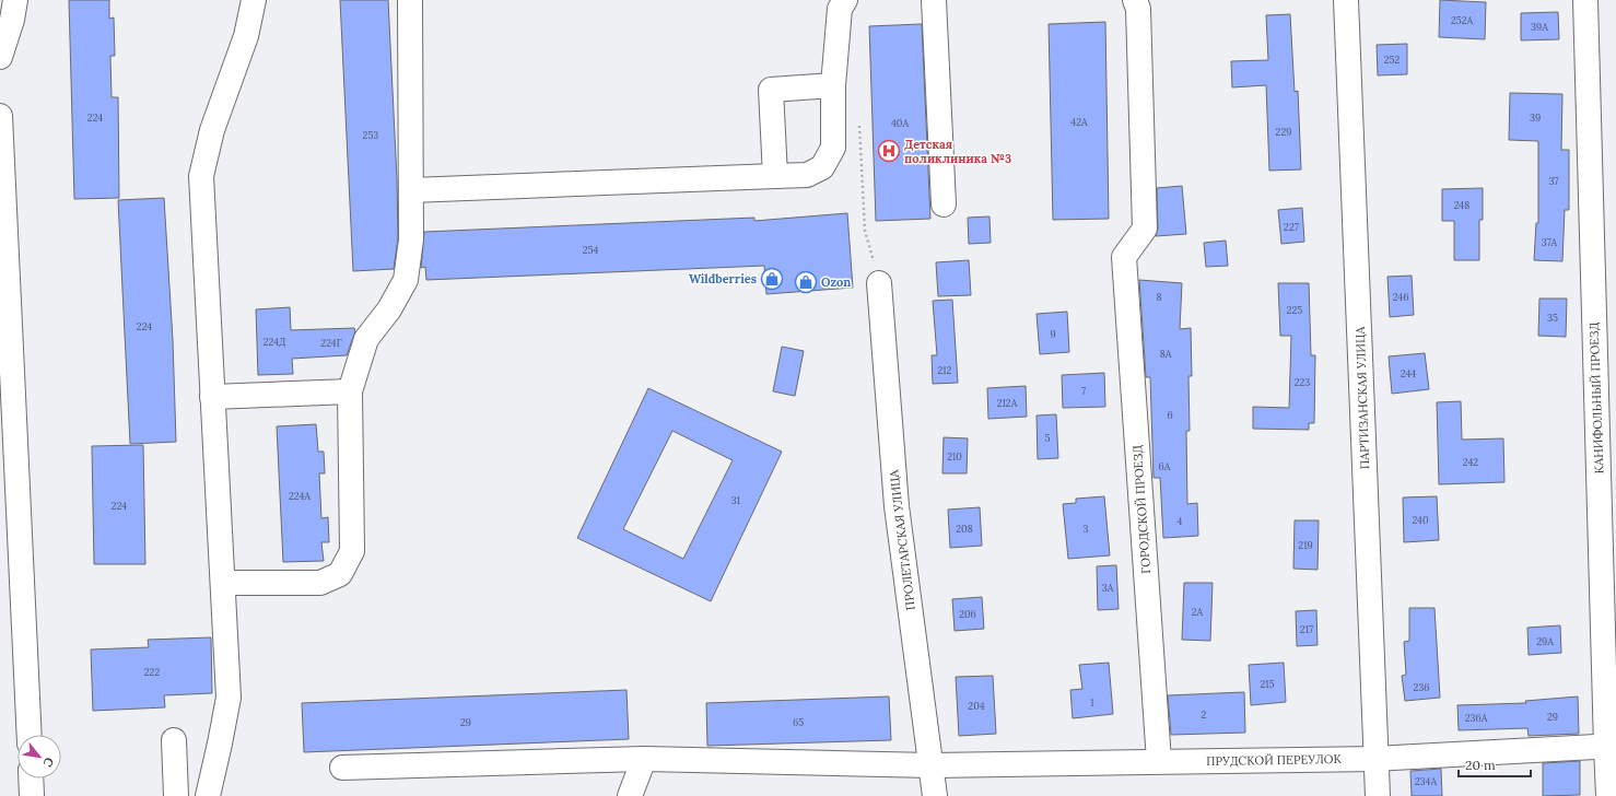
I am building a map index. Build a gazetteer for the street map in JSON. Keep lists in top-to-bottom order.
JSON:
{
  "streets": {
    "street": [
      "ПАРТИЗАНСКАЯ УЛИЦА",
      "КАНИФОЛЬНЫЙ ПРОЕЗД",
      "ГОРОДСКОЙ ПРОЕЗД",
      "ПРОЛЕТАРСКАЯ УЛИЦА",
      "ПРУДСКОЙ ПЕРЕУЛОК"
    ]
  },
  "crossings": [
    ["ПАРТИЗАНСКАЯ УЛИЦА", "ПРУДСКОЙ ПЕРЕУЛОК"],
    ["КАНИФОЛЬНЫЙ ПРОЕЗД", "ПРУДСКОЙ ПЕРЕУЛОК"],
    ["ГОРОДСКОЙ ПРОЕЗД", "ПРУДСКОЙ ПЕРЕУЛОК"],
    ["ПРОЛЕТАРСКАЯ УЛИЦА", "ПРУДСКОЙ ПЕРЕУЛОК"]
  ],
  "places": {
    "hospital": ["Детская поликлиника №3"],
    "shop": ["Wildberries", "Ozon"]
  },
  "house_numbers": [
    "252А",
    "39А",
    "252",
    "224",
    "39",
    "42А",
    "40А",
    "229",
    "253",
    "37",
    "248",
    "227",
    "37А",
    "254",
    "8",
    "246",
    "225",
    "35",
    "224",
    "9",
    "224Д",
    "224Г",
    "8А",
    "212",
    "244",
    "223",
    "7",
    "212А",
    "6",
    "5",
    "210",
    "242",
    "6А",
    "224А",
    "31",
    "224",
    "240",
    "4",
    "208",
    "3",
    "219",
    "3А",
    "2А",
    "206",
    "217",
    "29А",
    "222",
    "215",
    "236",
    "1",
    "204",
    "2",
    "29",
    "236А",
    "29",
    "65",
    "234А"
  ],
  "scale_bar": "20 m",
  "north": "bottom right"
}
